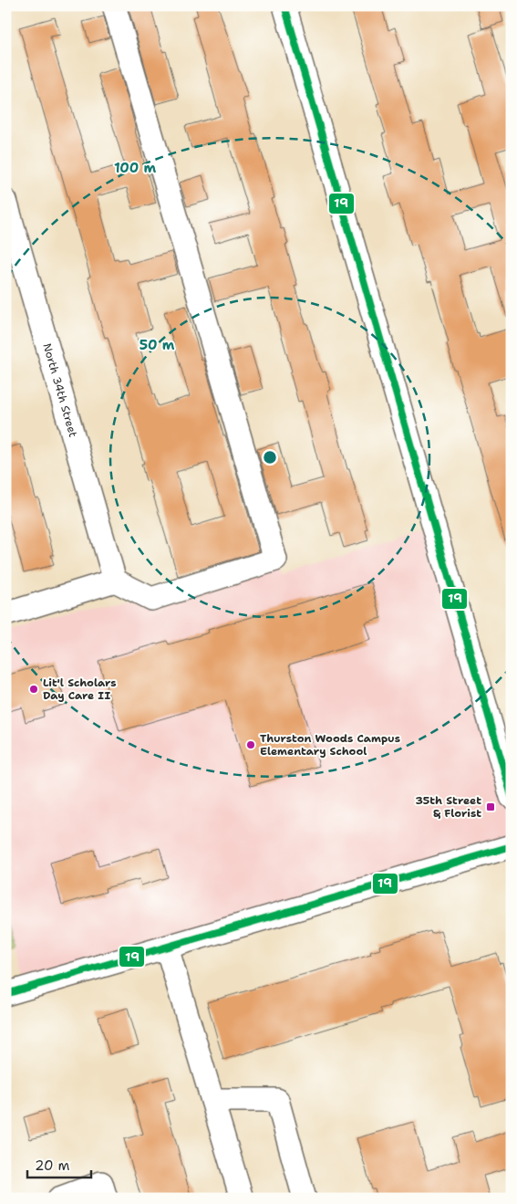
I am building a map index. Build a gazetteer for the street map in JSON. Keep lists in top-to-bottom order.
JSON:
{
  "streets": {
    "street": ["North 34th Street"]
  },
  "places": {
    "other": ["Lit'l Scholars Day Care II", "Thurston Woods Campus Elementary School"],
    "transit": ["35th Street & Florist"]
  },
  "lines": ["transit line 19"],
  "scale_bar": "20 m",
  "rings": ["100 m", "50 m"]
}
